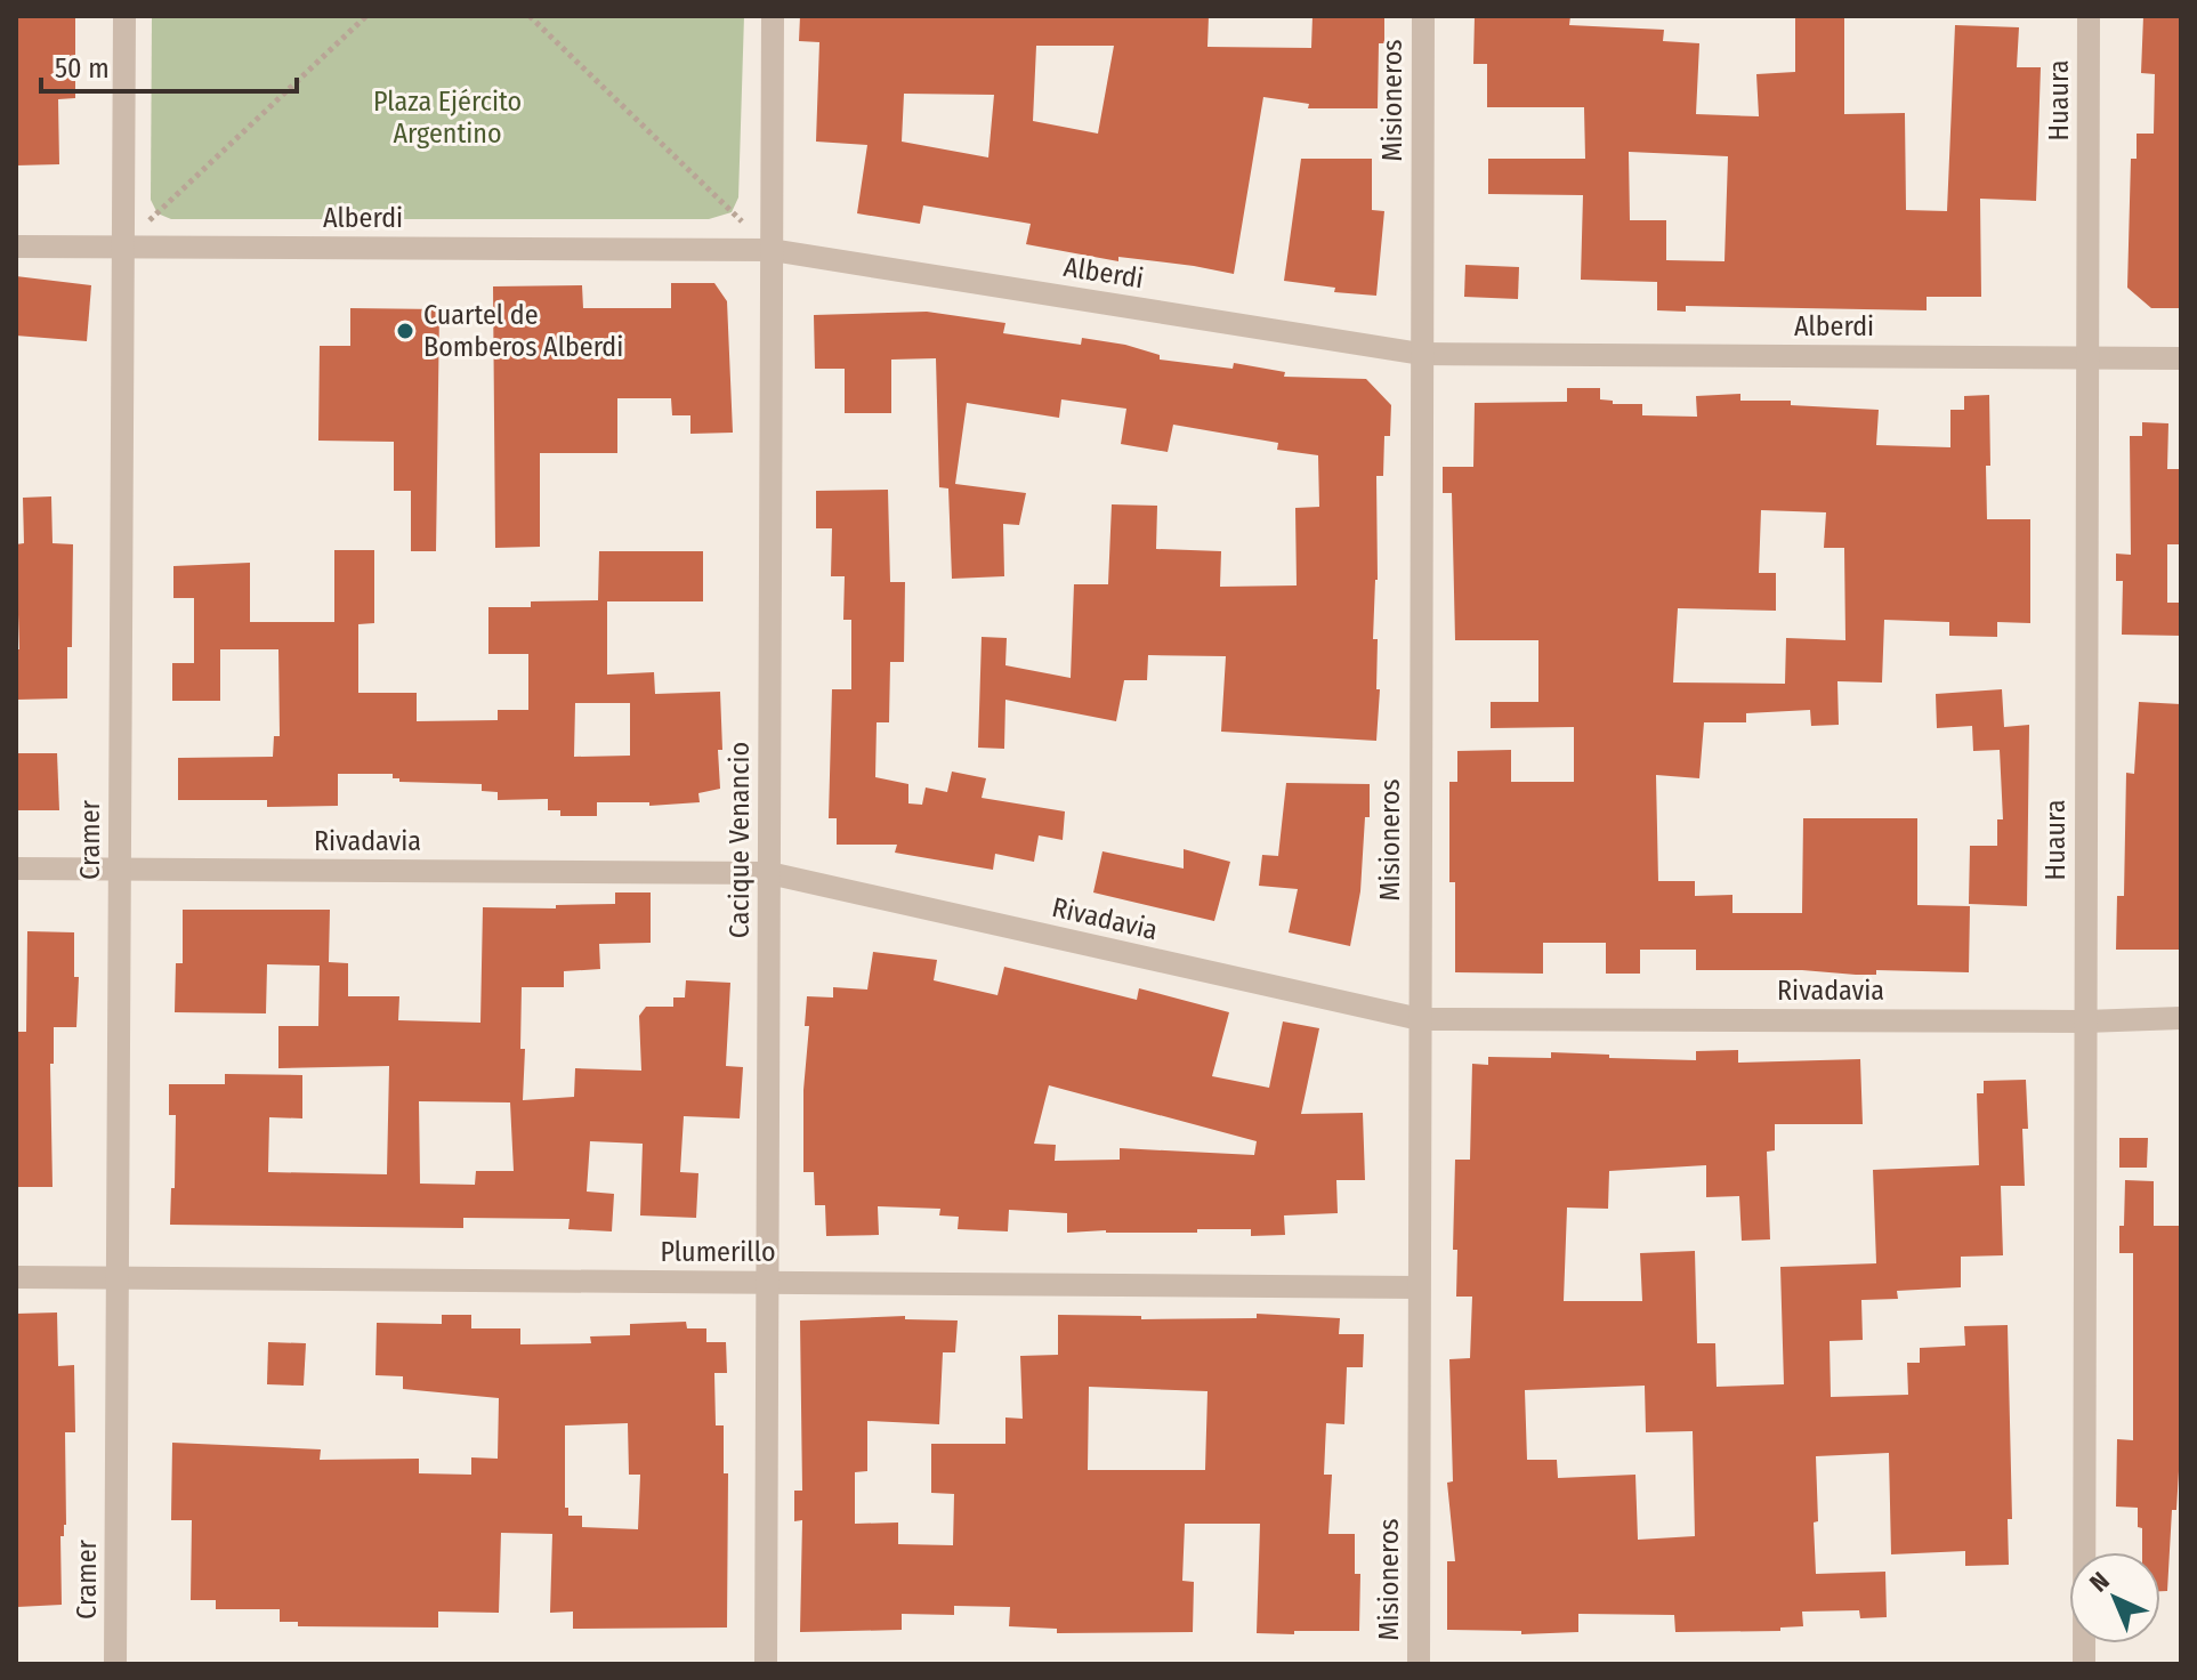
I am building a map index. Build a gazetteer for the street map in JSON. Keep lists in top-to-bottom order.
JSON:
{
  "streets": {
    "street": [
      "Misioneros",
      "Huaura",
      "Alberdi",
      "Cramer",
      "Cacique Venancio",
      "Rivadavia",
      "Plumerillo"
    ]
  },
  "crossings": [
    ["Misioneros", "Alberdi"],
    ["Misioneros", "Rivadavia"],
    ["Misioneros", "Plumerillo"],
    ["Huaura", "Alberdi"],
    ["Huaura", "Rivadavia"],
    ["Alberdi", "Cramer"],
    ["Alberdi", "Cacique Venancio"],
    ["Cramer", "Rivadavia"],
    ["Cramer", "Plumerillo"],
    ["Cacique Venancio", "Rivadavia"],
    ["Cacique Venancio", "Plumerillo"]
  ],
  "parks": ["Plaza Ejército Argentino"],
  "places": ["Cuartel de Bomberos Alberdi"],
  "scale_bar": "50 m",
  "north": "top left"
}
